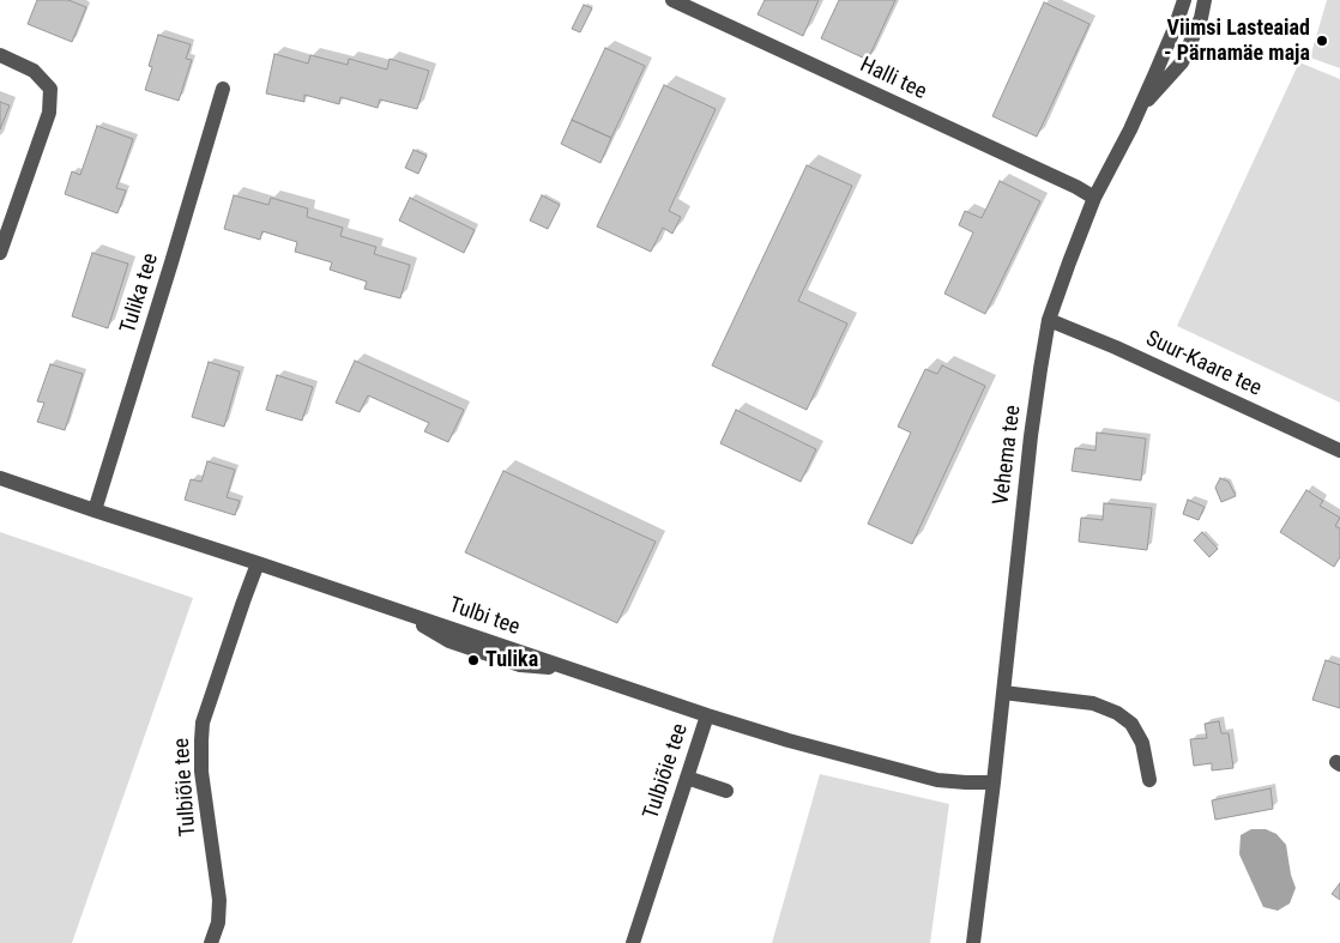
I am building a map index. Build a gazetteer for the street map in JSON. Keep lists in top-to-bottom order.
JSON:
{
  "streets": {
    "street": [
      "Halli tee",
      "Tulika tee",
      "Suur-Kaare tee",
      "Vehema tee",
      "Tulbi tee",
      "Tulbiõie tee"
    ]
  },
  "crossings": [
    ["Halli tee", "Vehema tee"],
    ["Tulika tee", "Tulbi tee"],
    ["Suur-Kaare tee", "Vehema tee"],
    ["Vehema tee", "Tulbi tee"],
    ["Tulbi tee", "Tulbiõie tee"]
  ],
  "places": ["Viimsi Lasteaiad - Pärnamäe maja", "Tulika"]
}
